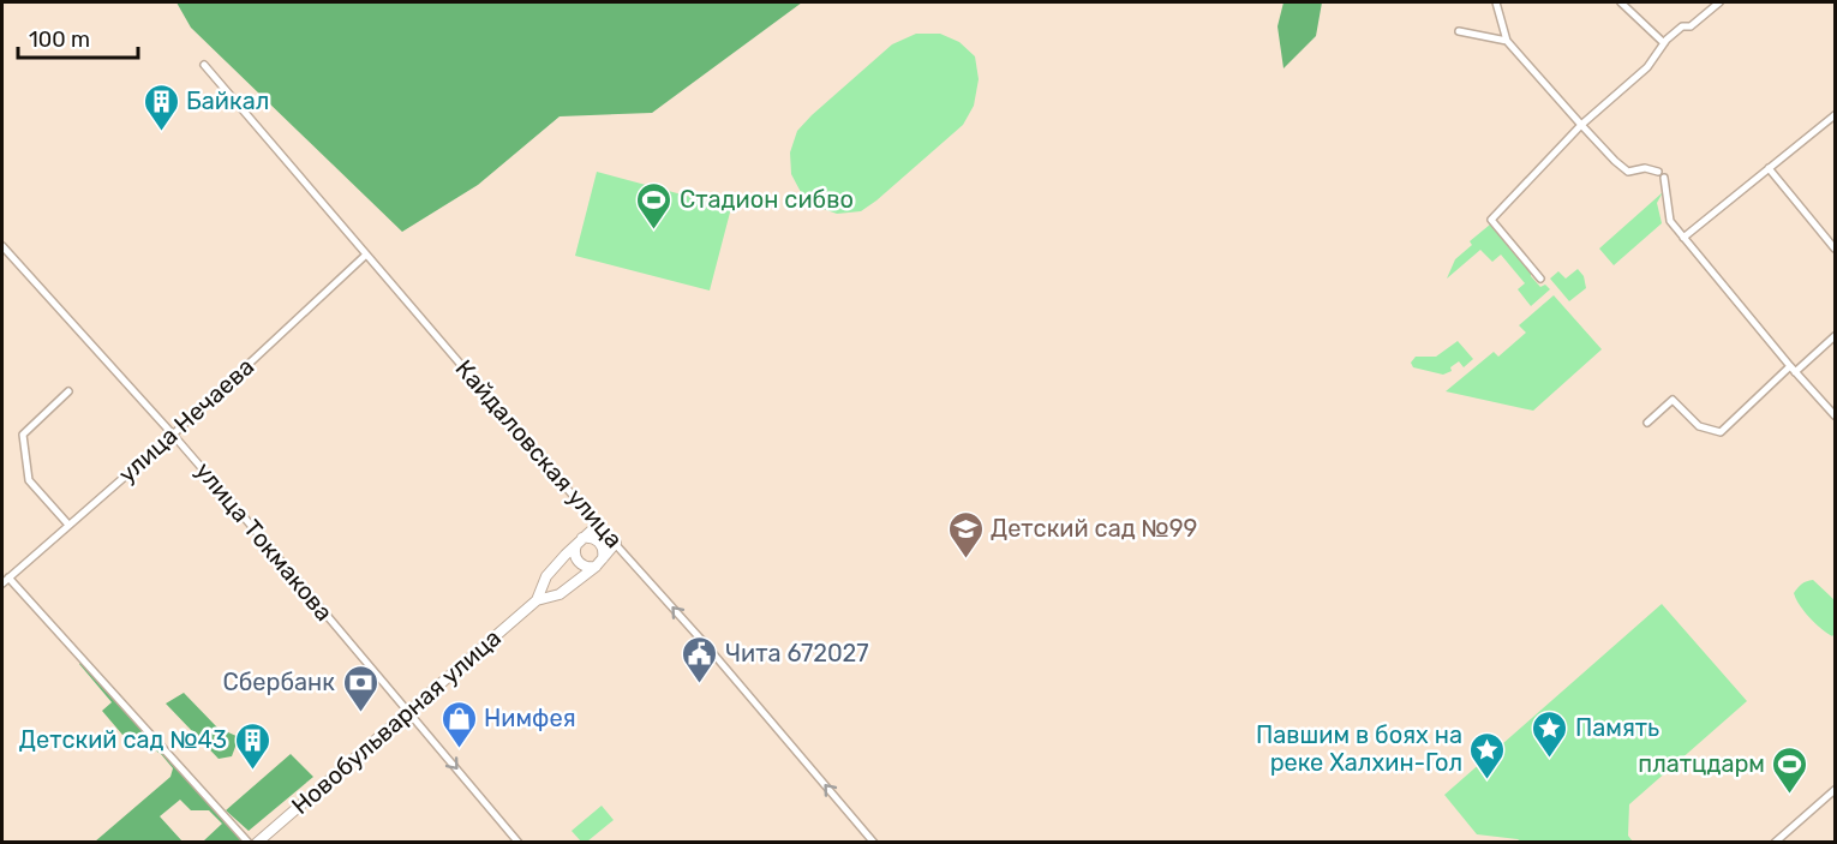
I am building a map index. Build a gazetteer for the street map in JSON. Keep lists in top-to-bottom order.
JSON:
{
  "streets": {
    "street": [
      "улица Нечаева",
      "Кайдаловская улица",
      "улица Токмакова",
      "Новобульварная улица"
    ]
  },
  "crossings": [
    ["улица Нечаева", "Кайдаловская улица"],
    ["улица Нечаева", "улица Токмакова"],
    ["улица Токмакова", "Новобульварная улица"]
  ],
  "one_way": ["Кайдаловская улица"],
  "places": {
    "building": ["Байкал", "Детский сад №43"],
    "sports": ["Стадион сибво", "платцдарм"],
    "school or university": ["Детский сад №99"],
    "public building": ["Чита 672027"],
    "bank": ["Сбербанк"],
    "shop": ["Нимфея"],
    "place": ["Память", "Павшим в боях на реке Халхин-Гол"]
  },
  "scale_bar": "100 m"
}
